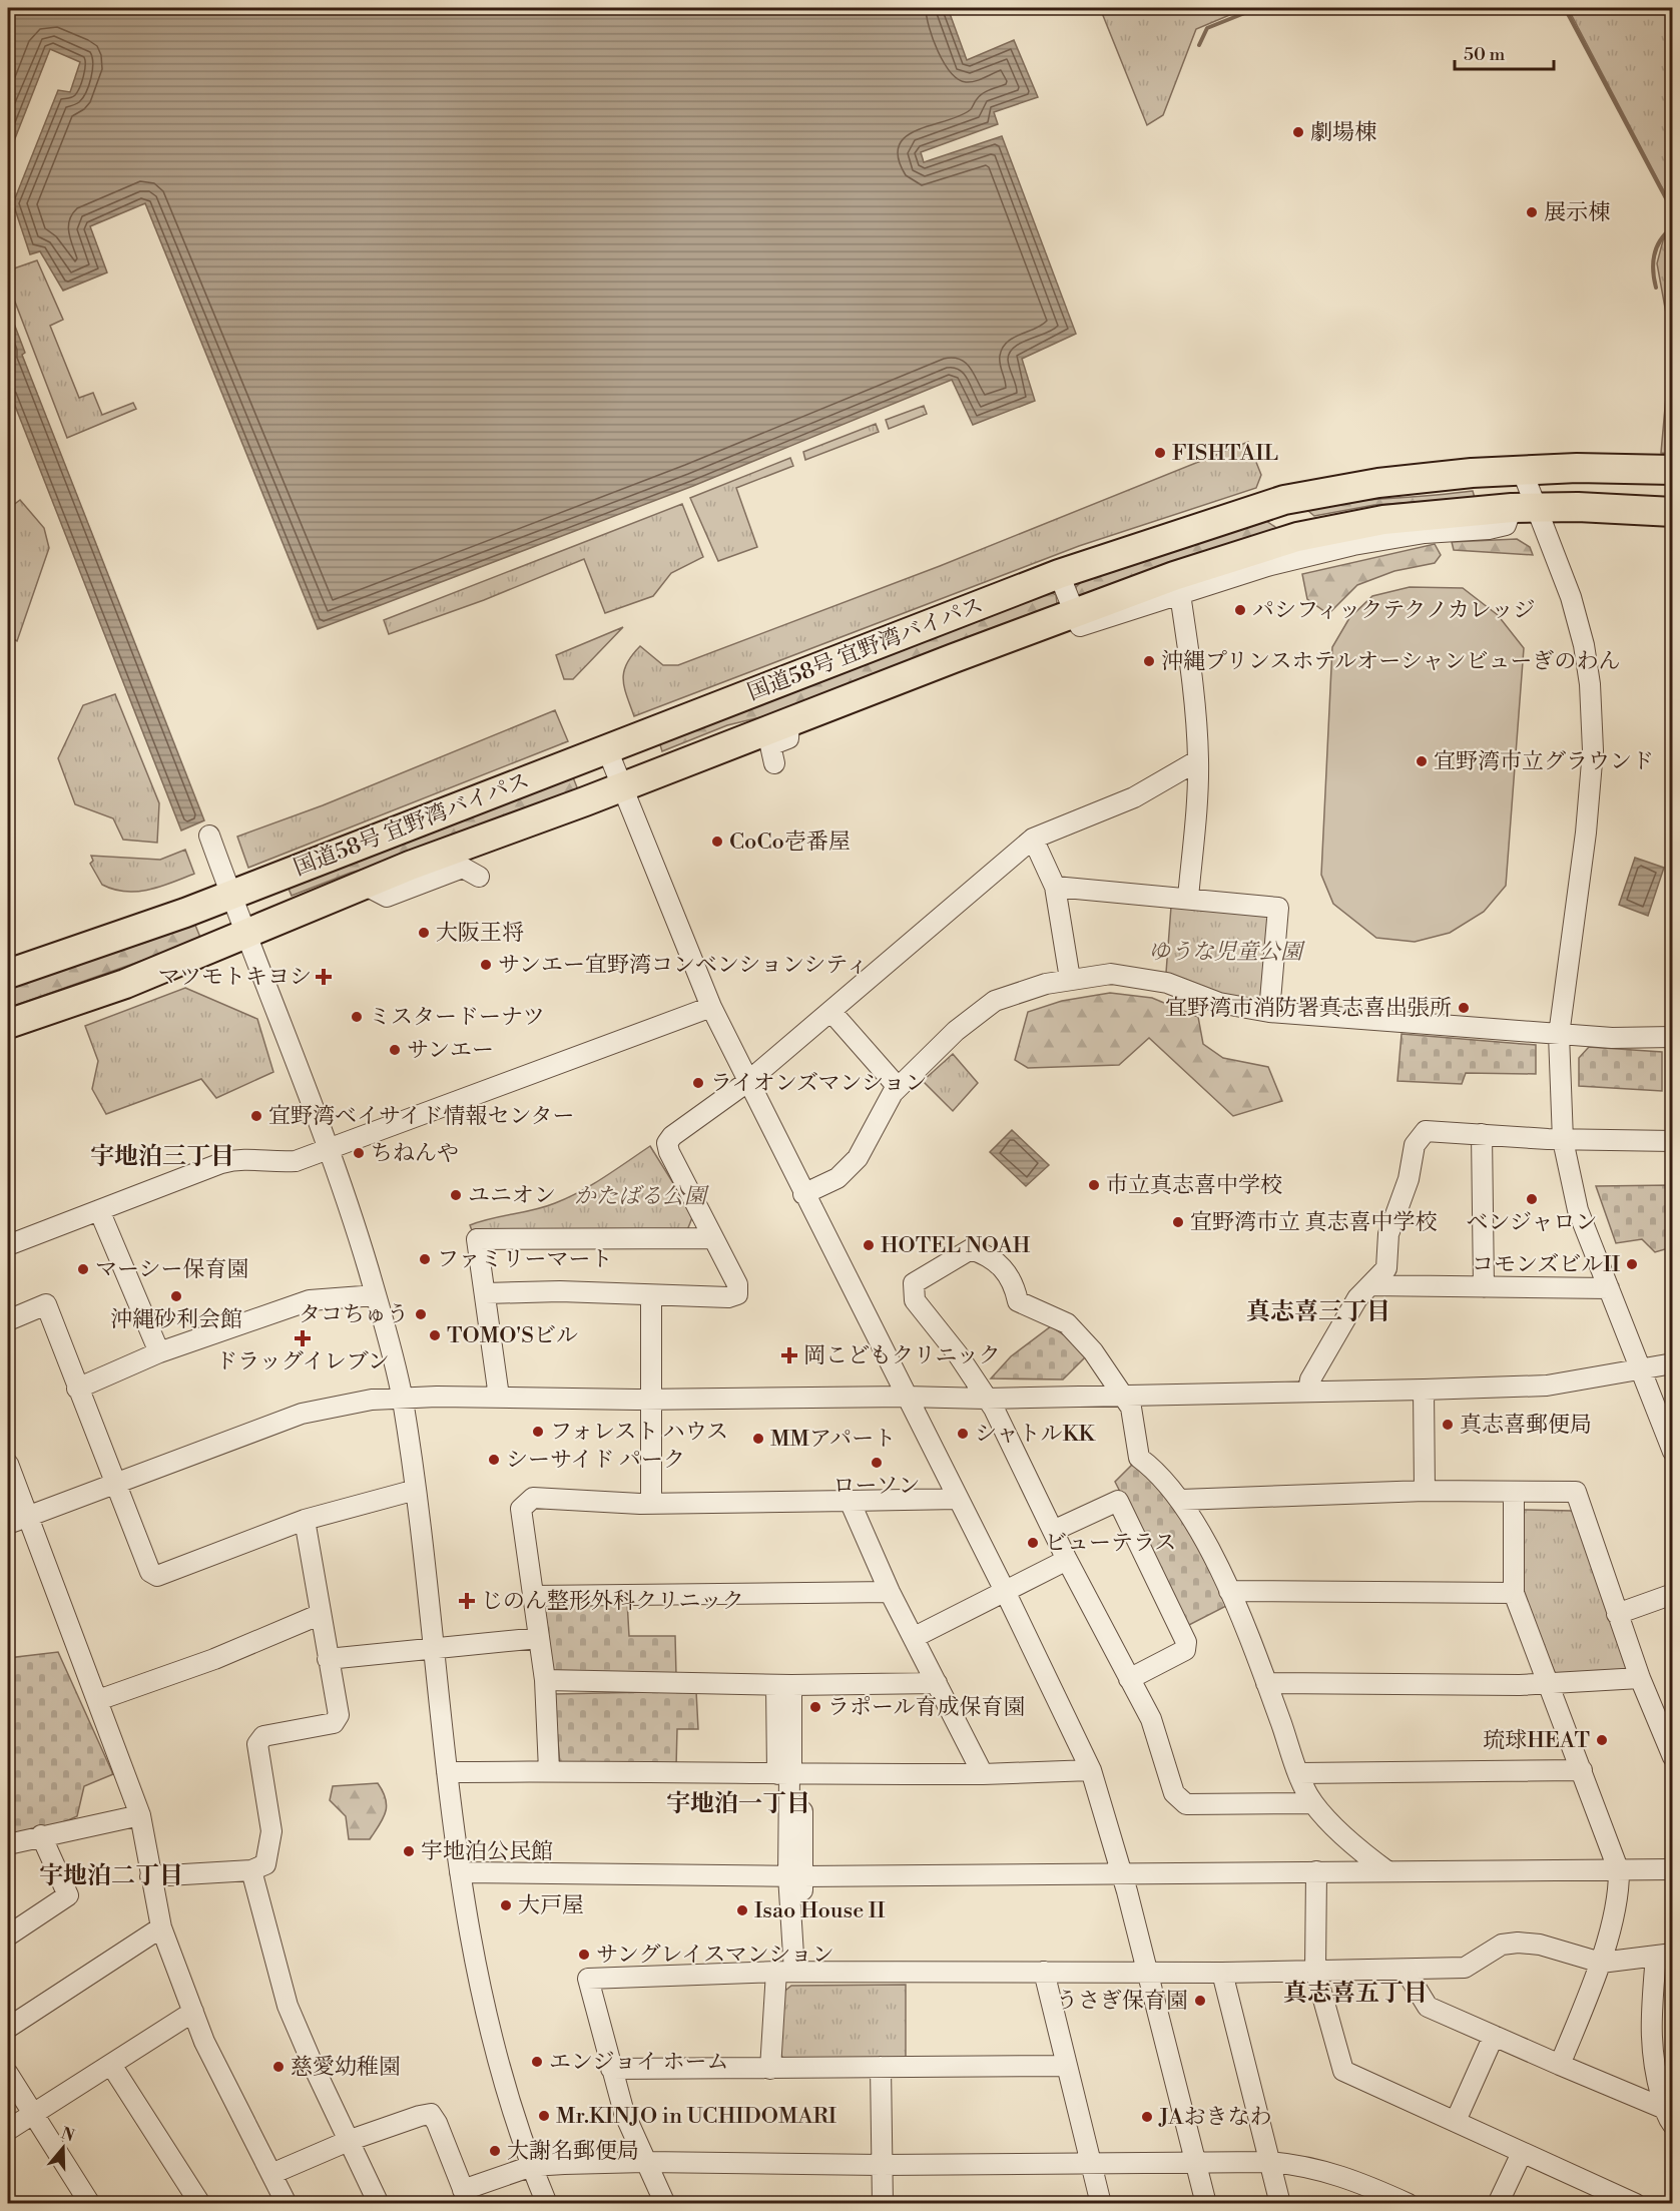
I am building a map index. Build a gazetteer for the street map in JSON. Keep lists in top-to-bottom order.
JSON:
{
  "streets": {
    "highway": ["国道58号 宜野湾バイパス"]
  },
  "districts": [
    "宇地泊三丁目",
    "真志喜三丁目",
    "宇地泊一丁目",
    "宇地泊二丁目",
    "真志喜五丁目"
  ],
  "parks": ["ゆうな児童公園", "かたばる公園"],
  "places": {
    "other": [
      "劇場棟",
      "展示棟",
      "FISHTAIL",
      "パシフィックテクノカレッジ",
      "沖縄プリンスホテルオーシャンビューぎのわん",
      "宜野湾市立グラウンド",
      "CoCo壱番屋",
      "大阪王将",
      "サンエー宜野湾コンベンションシティ",
      "宜野湾市消防署真志喜出張所",
      "ミスタードーナツ",
      "サンエー",
      "ライオンズマンション",
      "宜野湾ベイサイド情報センター",
      "ちねんや",
      "市立真志喜中学校",
      "ユニオン",
      "ベンジャロン",
      "宜野湾市立 真志喜中学校",
      "HOTEL NOAH",
      "ファミリーマート",
      "コモンズビルII",
      "マーシー保育園",
      "沖縄砂利会館",
      "タコちゅう",
      "TOMO'Sビル",
      "真志喜郵便局",
      "フォレスト ハウス",
      "シャトルKK",
      "MMアパート",
      "シーサイド パーク",
      "ローソン",
      "ビューテラス",
      "ラポール育成保育園",
      "琉球HEAT",
      "宇地泊公民館",
      "大戸屋",
      "Isao House II",
      "サングレイスマンション",
      "うさぎ保育園",
      "エンジョイ ホーム",
      "慈愛幼稚園",
      "Mr.KINJO in UCHIDOMARI",
      "JAおきなわ",
      "大謝名郵便局"
    ],
    "health": [
      "マツモトキヨシ",
      "ドラッグイレブン",
      "岡こどもクリニック",
      "じのん整形外科クリニック"
    ]
  },
  "scale_bar": "50 m",
  "north": "top"
}
